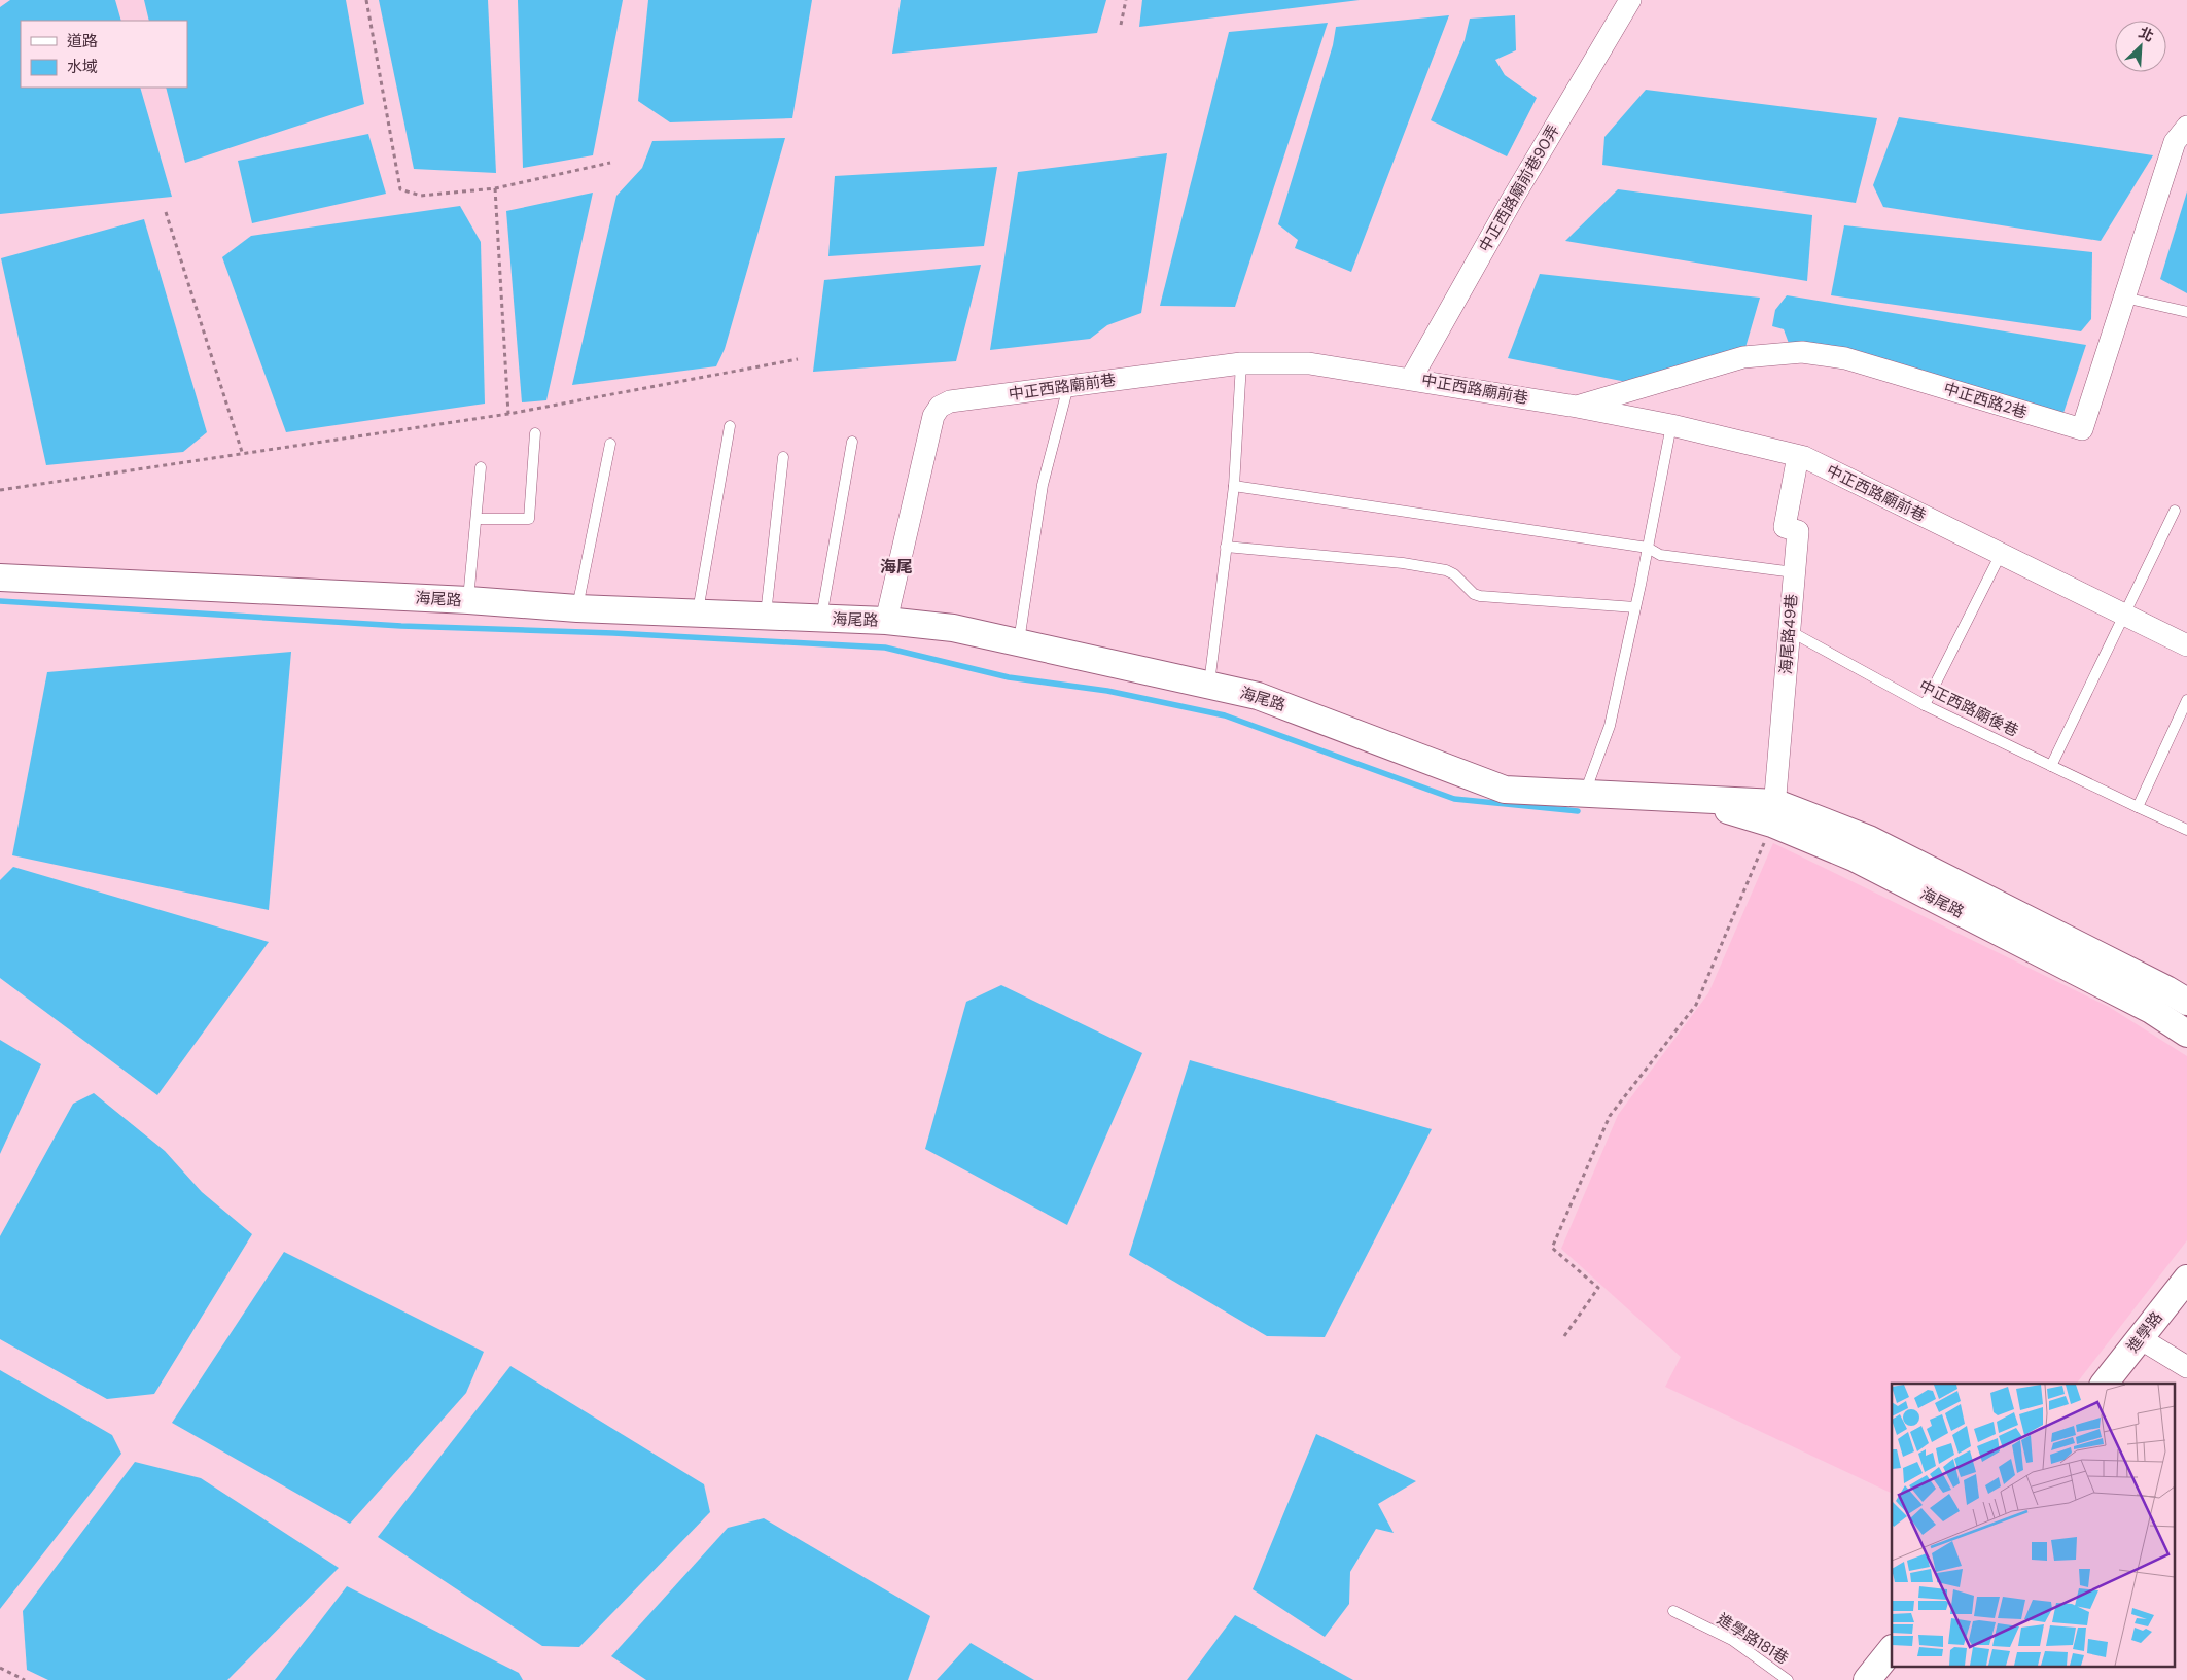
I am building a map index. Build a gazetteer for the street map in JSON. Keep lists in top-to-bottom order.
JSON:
{
  "streets": {
    "street": [
      "中正西路廟前巷90弄",
      "中正西路廟前巷",
      "中正西路2巷",
      "海尾路",
      "海尾路49巷",
      "進學路"
    ],
    "lane": ["中正西路廟後巷", "進學路181巷"]
  },
  "crossings": [
    ["中正西路廟前巷90弄", "中正西路廟前巷"],
    ["中正西路廟前巷", "中正西路2巷"],
    ["中正西路廟前巷", "海尾路"],
    ["中正西路廟前巷", "海尾路49巷"],
    ["海尾路", "海尾路49巷"],
    ["海尾路49巷", "中正西路廟後巷"]
  ],
  "districts": ["海尾"],
  "legend": ["道路", "水域"],
  "north": "top right"
}
